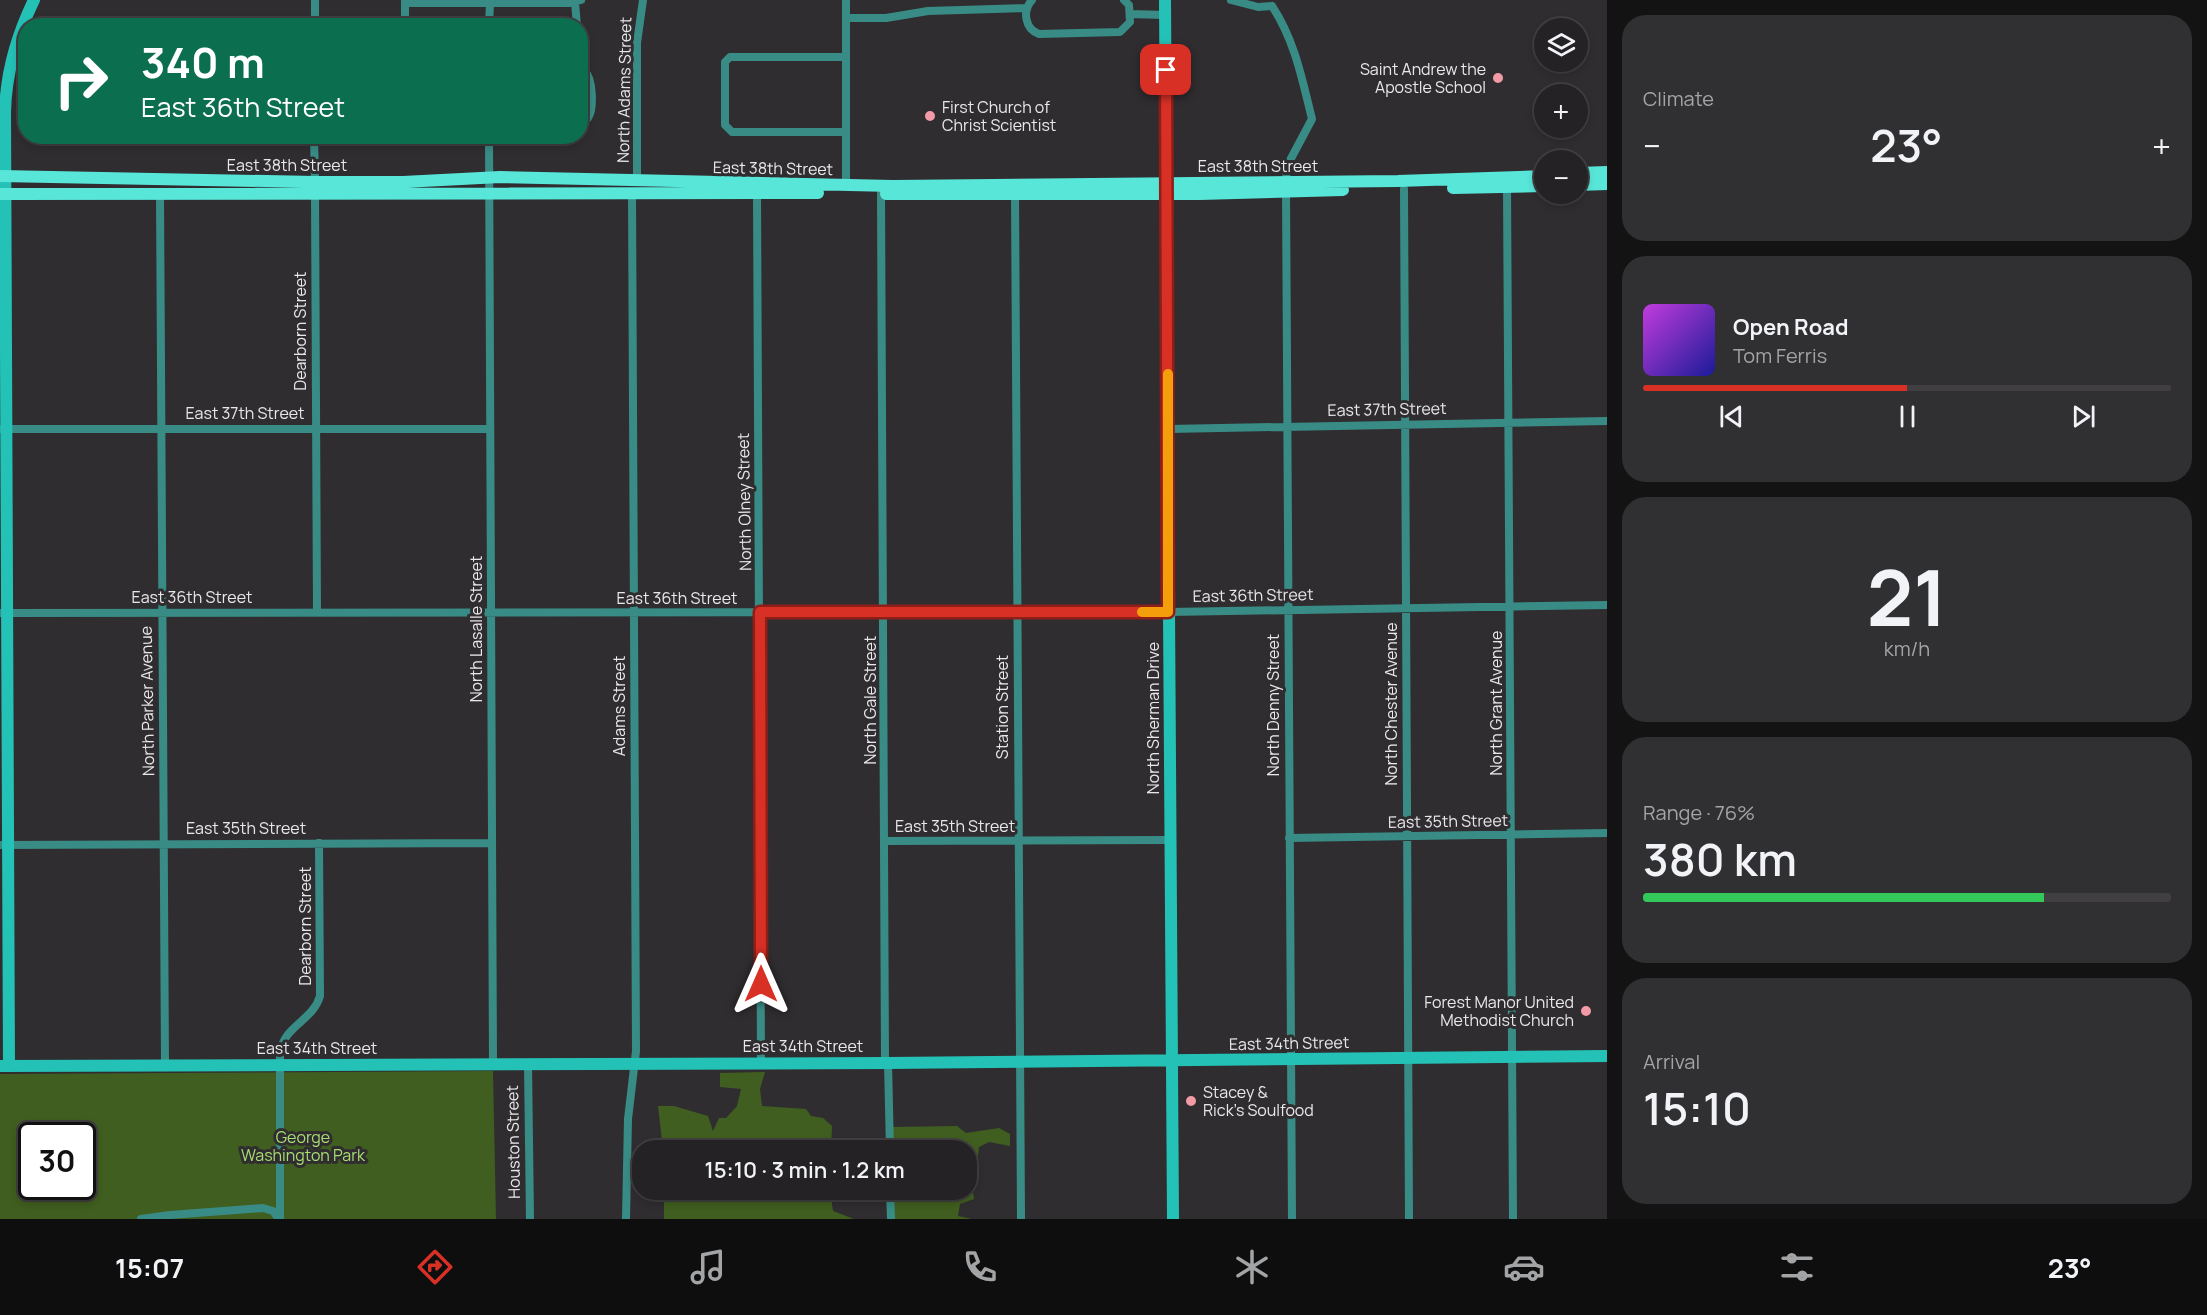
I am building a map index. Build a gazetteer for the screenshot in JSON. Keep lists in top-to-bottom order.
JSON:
{
  "streets": {
    "main road": ["East 38th Street", "North Sherman Drive", "East 34th Street"],
    "street": [
      "North Adams Street",
      "Dearborn Street",
      "East 37th Street",
      "North Olney Street",
      "East 36th Street",
      "North Lasalle Street",
      "North Gale Street",
      "North Parker Avenue",
      "North Grant Avenue",
      "North Chester Avenue",
      "North Denny Street",
      "Adams Street",
      "Station Street",
      "East 35th Street",
      "Houston Street"
    ]
  },
  "crossings": [
    ["North Adams Street", "East 38th Street"],
    ["North Adams Street", "Adams Street"],
    ["East 38th Street", "Dearborn Street"],
    ["East 38th Street", "North Olney Street"],
    ["East 38th Street", "North Lasalle Street"],
    ["East 38th Street", "North Gale Street"],
    ["East 38th Street", "North Parker Avenue"],
    ["East 38th Street", "North Grant Avenue"],
    ["East 38th Street", "North Chester Avenue"],
    ["East 38th Street", "North Denny Street"],
    ["East 38th Street", "Adams Street"],
    ["East 38th Street", "Station Street"],
    ["East 38th Street", "North Sherman Drive"],
    ["Dearborn Street", "East 37th Street"],
    ["Dearborn Street", "East 36th Street"],
    ["Dearborn Street", "East 35th Street"],
    ["Dearborn Street", "East 34th Street"],
    ["East 37th Street", "North Lasalle Street"],
    ["East 37th Street", "North Parker Avenue"],
    ["East 37th Street", "North Grant Avenue"],
    ["East 37th Street", "North Chester Avenue"],
    ["East 37th Street", "North Denny Street"],
    ["East 37th Street", "North Sherman Drive"],
    ["North Olney Street", "East 36th Street"],
    ["North Olney Street", "East 34th Street"],
    ["East 36th Street", "North Lasalle Street"],
    ["East 36th Street", "North Gale Street"],
    ["East 36th Street", "North Parker Avenue"],
    ["East 36th Street", "North Grant Avenue"],
    ["East 36th Street", "North Chester Avenue"],
    ["East 36th Street", "North Denny Street"],
    ["East 36th Street", "Adams Street"],
    ["East 36th Street", "Station Street"],
    ["East 36th Street", "North Sherman Drive"],
    ["North Lasalle Street", "East 35th Street"],
    ["North Lasalle Street", "East 34th Street"],
    ["North Gale Street", "East 35th Street"],
    ["North Gale Street", "East 34th Street"],
    ["North Parker Avenue", "East 35th Street"],
    ["North Parker Avenue", "East 34th Street"],
    ["North Grant Avenue", "East 35th Street"],
    ["North Grant Avenue", "East 34th Street"],
    ["North Chester Avenue", "East 35th Street"],
    ["North Chester Avenue", "East 34th Street"],
    ["North Denny Street", "East 35th Street"],
    ["North Denny Street", "East 34th Street"],
    ["Adams Street", "East 34th Street"],
    ["Station Street", "East 35th Street"],
    ["Station Street", "East 34th Street"],
    ["North Sherman Drive", "East 35th Street"],
    ["North Sherman Drive", "East 34th Street"],
    ["East 34th Street", "Houston Street"]
  ],
  "parks": ["George Washington Park"],
  "places": [
    "Saint Andrew the Apostle School",
    "First Church of Christ Scientist",
    "Forest Manor United Methodist Church",
    "Stacey & Rick's Soulfood"
  ],
  "page": {
    "tile": [
      "Climate",
      ["21", "km/h"],
      ["Range · 76%", "380 km"],
      ["Arrival", "15:10"]
    ],
    "map_buttons": ["+", "−"],
    "turn": ["340 m", "East 36th Street"],
    "heat": ["−", "23°", "+"],
    "song": ["Open Road", "Tom Ferris"],
    "limit": "30",
    "trip": "15:10 · 3 min · 1.2 km",
    "tabs": ["15:07", "23°"]
  }
}
